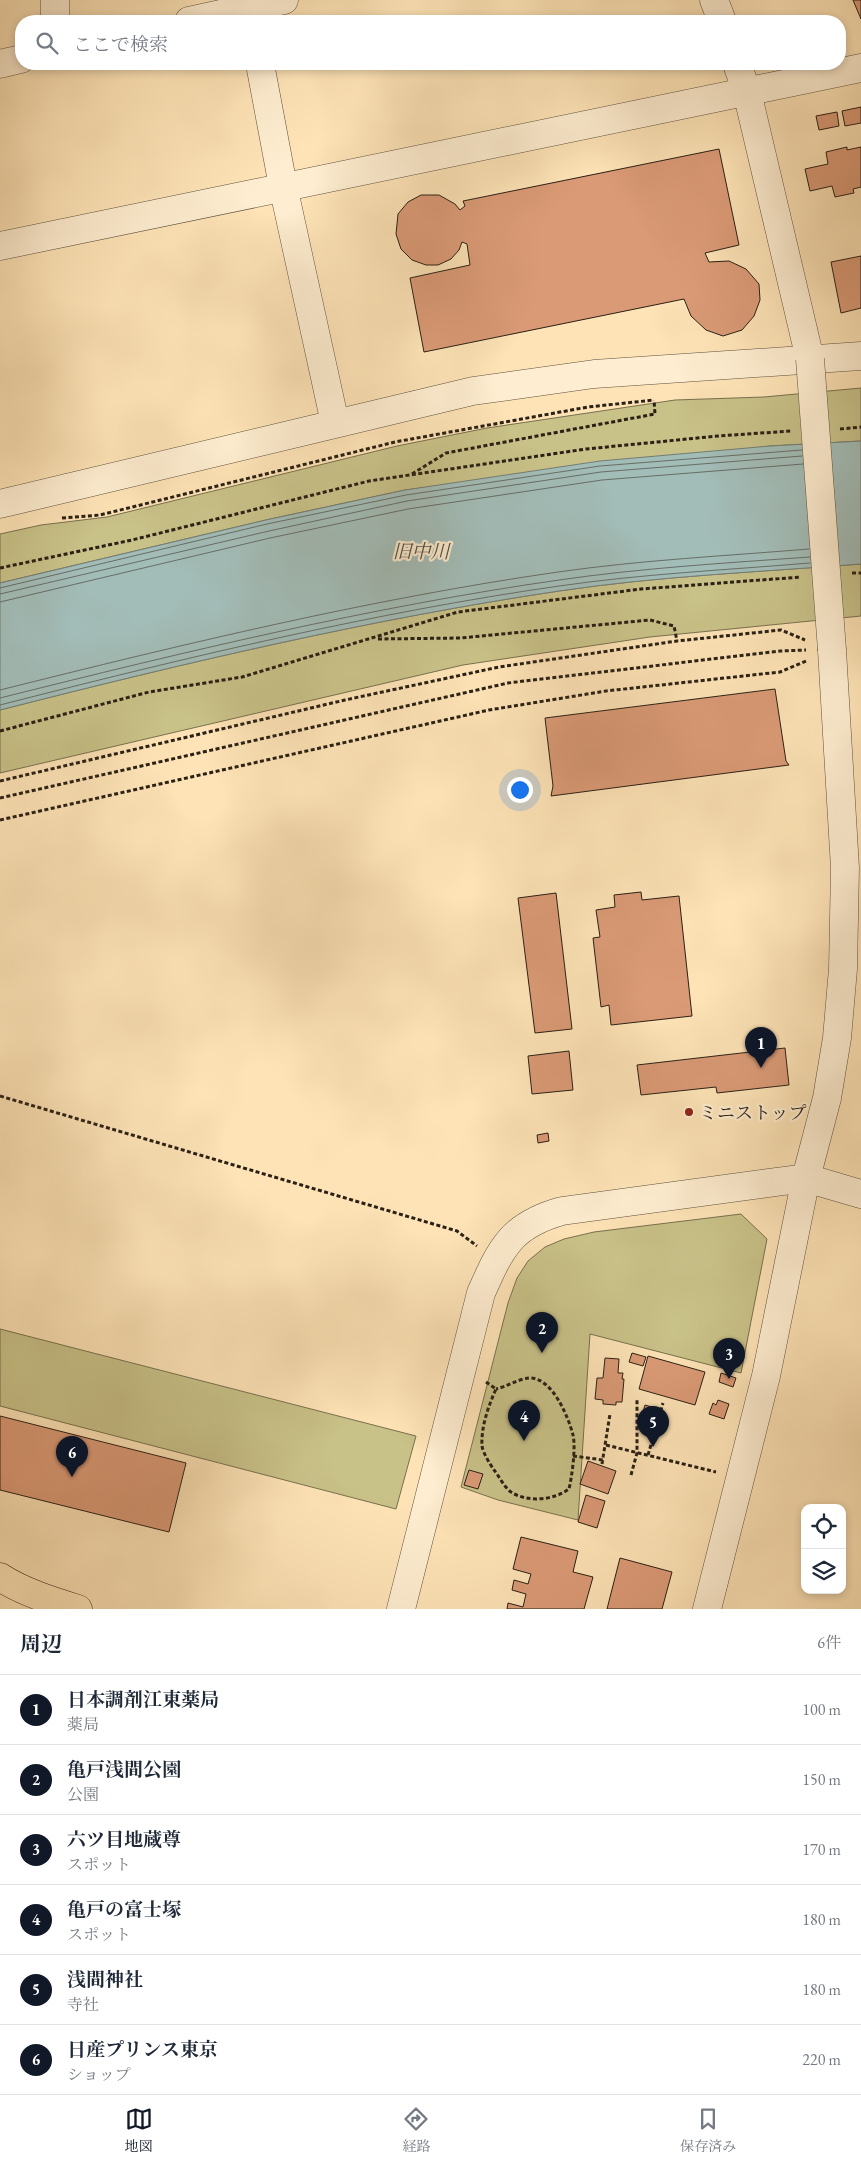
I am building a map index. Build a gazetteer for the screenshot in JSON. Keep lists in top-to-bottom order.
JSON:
{
  "water": ["旧中川"],
  "places": ["ミニストップ"],
  "page": {
    "search": "ここで検索",
    "pins": [
      "1",
      "2",
      "3",
      "4",
      "5",
      "6"
    ],
    "heading": ["周辺", "6件"],
    "list": [
      {
        "mark": "1",
        "name": "日本調剤江東薬局",
        "note": "薬局",
        "value": "100 m"
      },
      {
        "mark": "2",
        "name": "亀戸浅間公園",
        "note": "公園",
        "value": "150 m"
      },
      {
        "mark": "3",
        "name": "六ツ目地蔵尊",
        "note": "スポット",
        "value": "170 m"
      },
      {
        "mark": "4",
        "name": "亀戸の富士塚",
        "note": "スポット",
        "value": "180 m"
      },
      {
        "mark": "5",
        "name": "浅間神社",
        "note": "寺社",
        "value": "180 m"
      },
      {
        "mark": "6",
        "name": "日産プリンス東京",
        "note": "ショップ",
        "value": "220 m"
      }
    ],
    "nav": ["地図", "経路", "保存済み"]
  }
}
